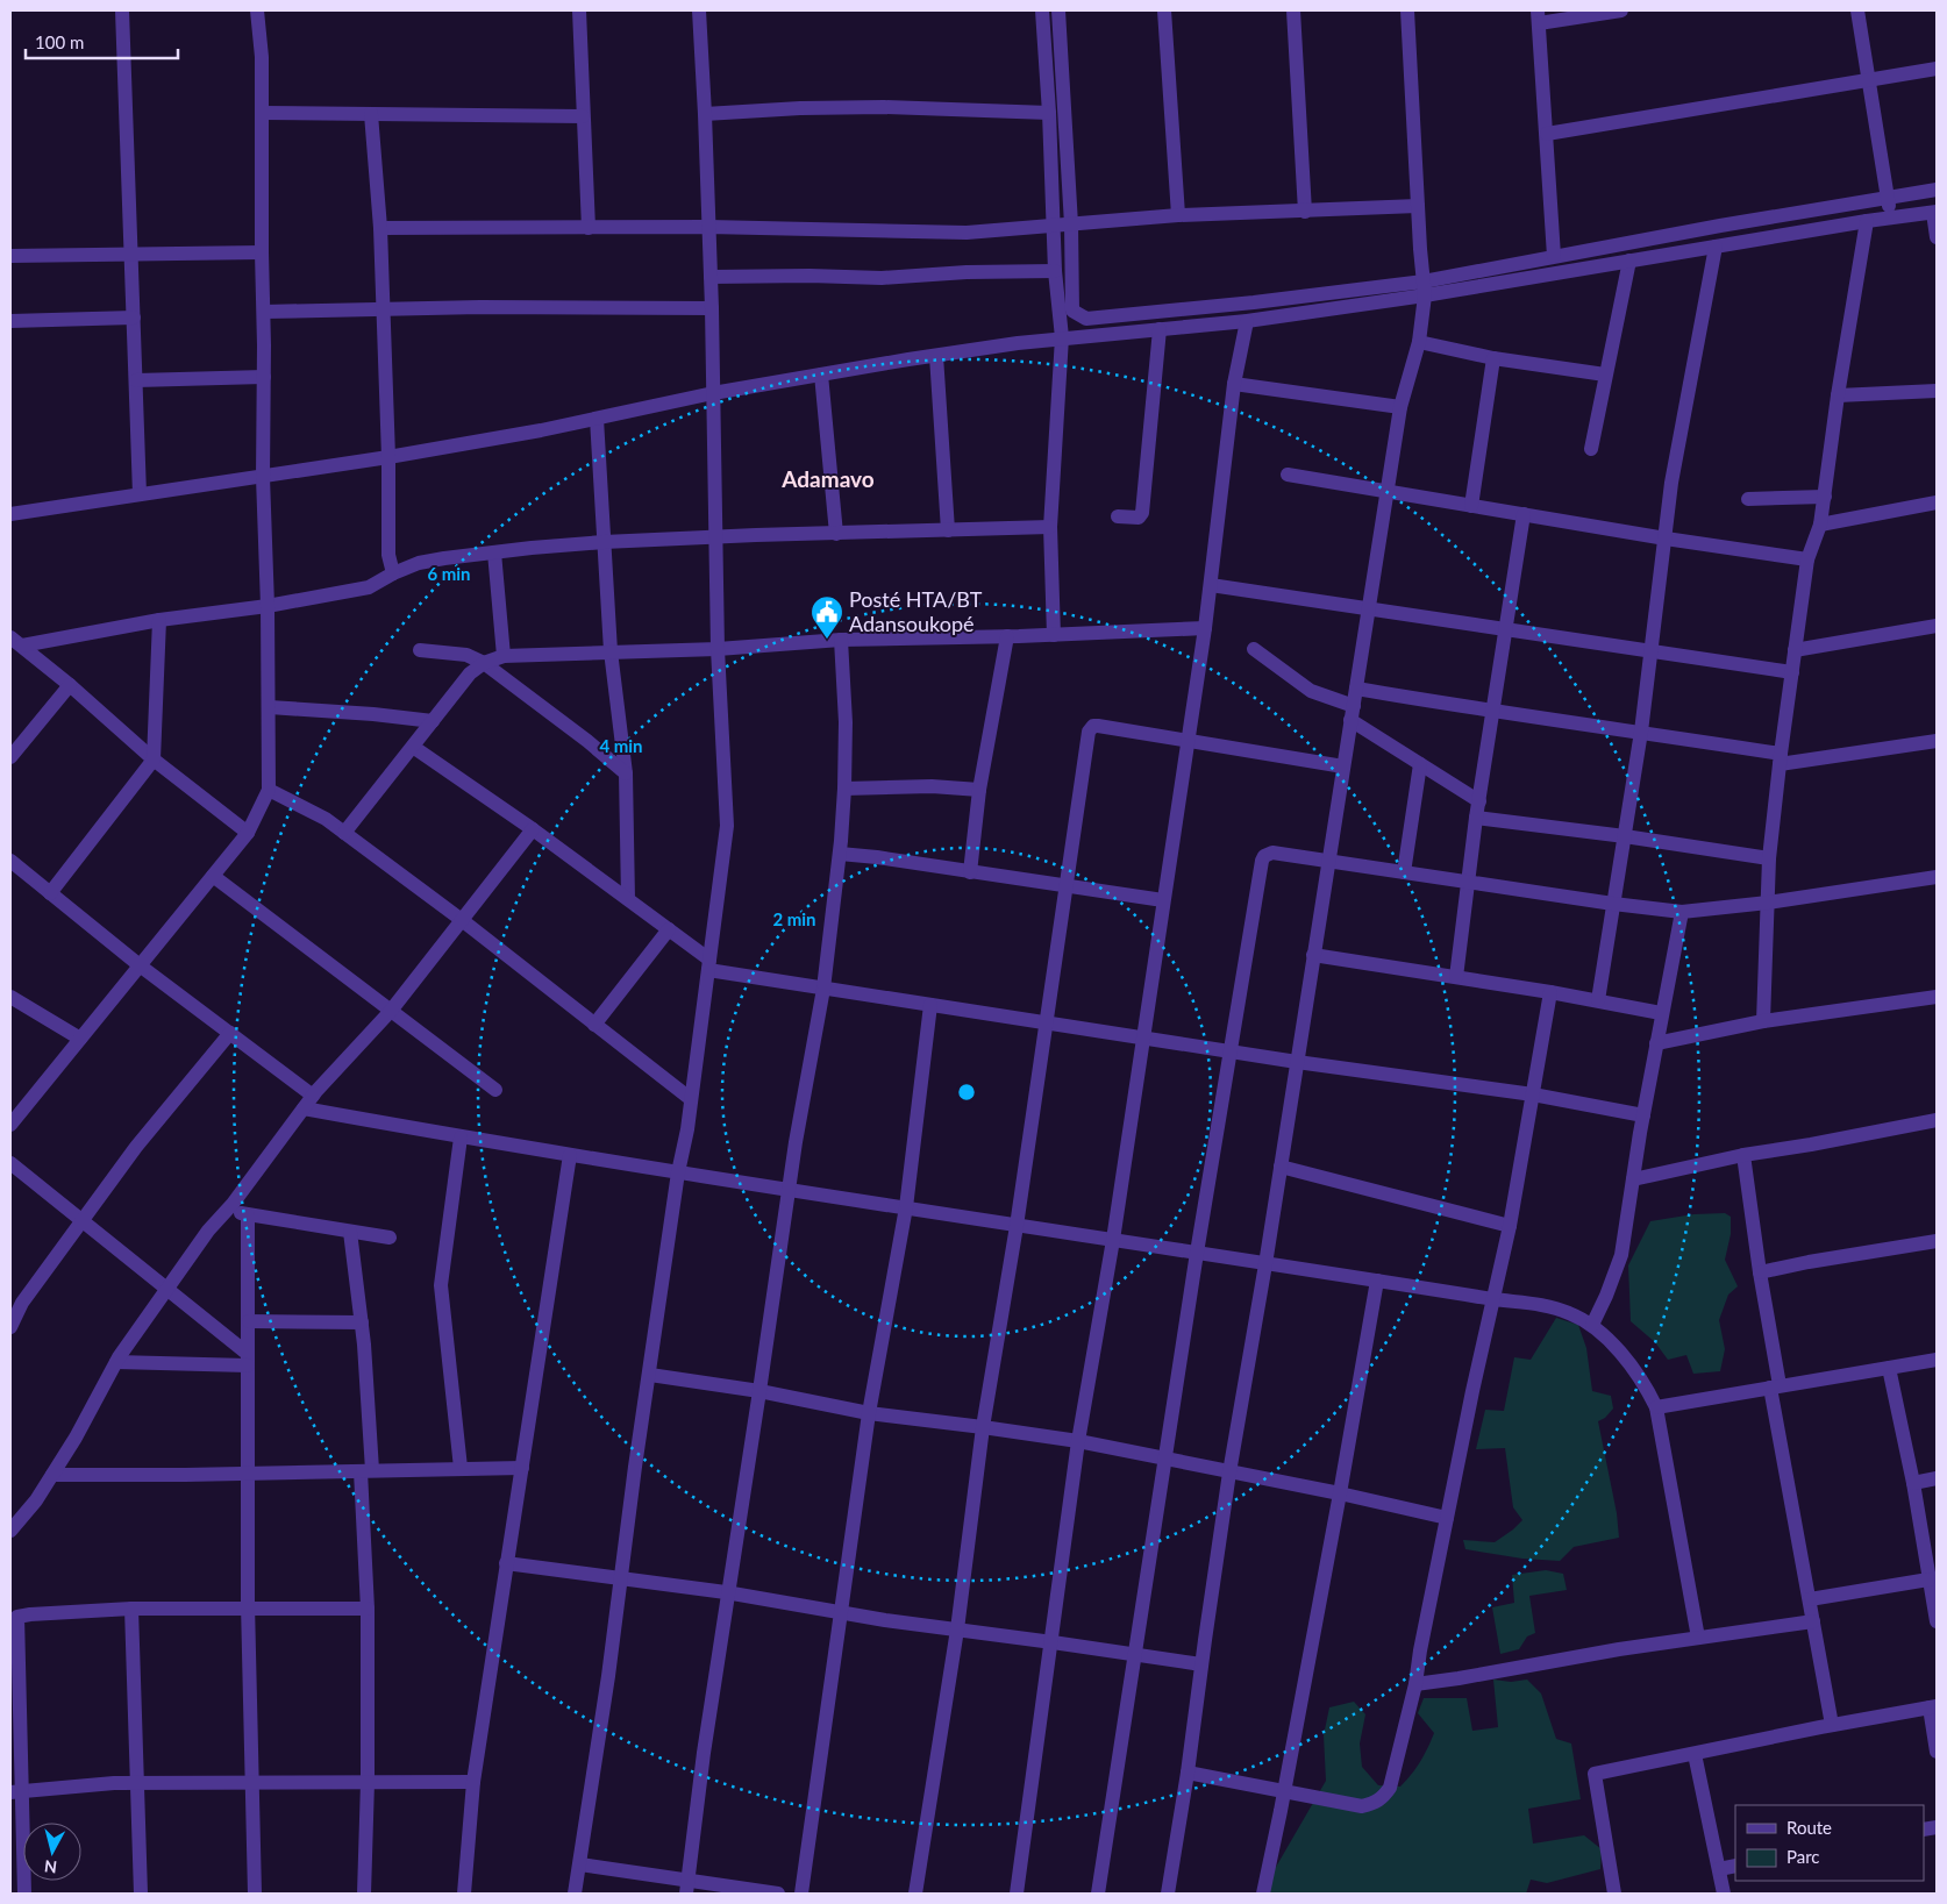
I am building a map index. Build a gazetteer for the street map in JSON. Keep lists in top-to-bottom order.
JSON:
{
  "districts": ["Adamavo"],
  "places": {
    "public building": ["Posté HTA/BT Adansoukopé"]
  },
  "legend": ["Route", "Parc"],
  "scale_bar": "100 m",
  "north": "bottom",
  "rings": ["6 min", "4 min", "2 min"]
}
